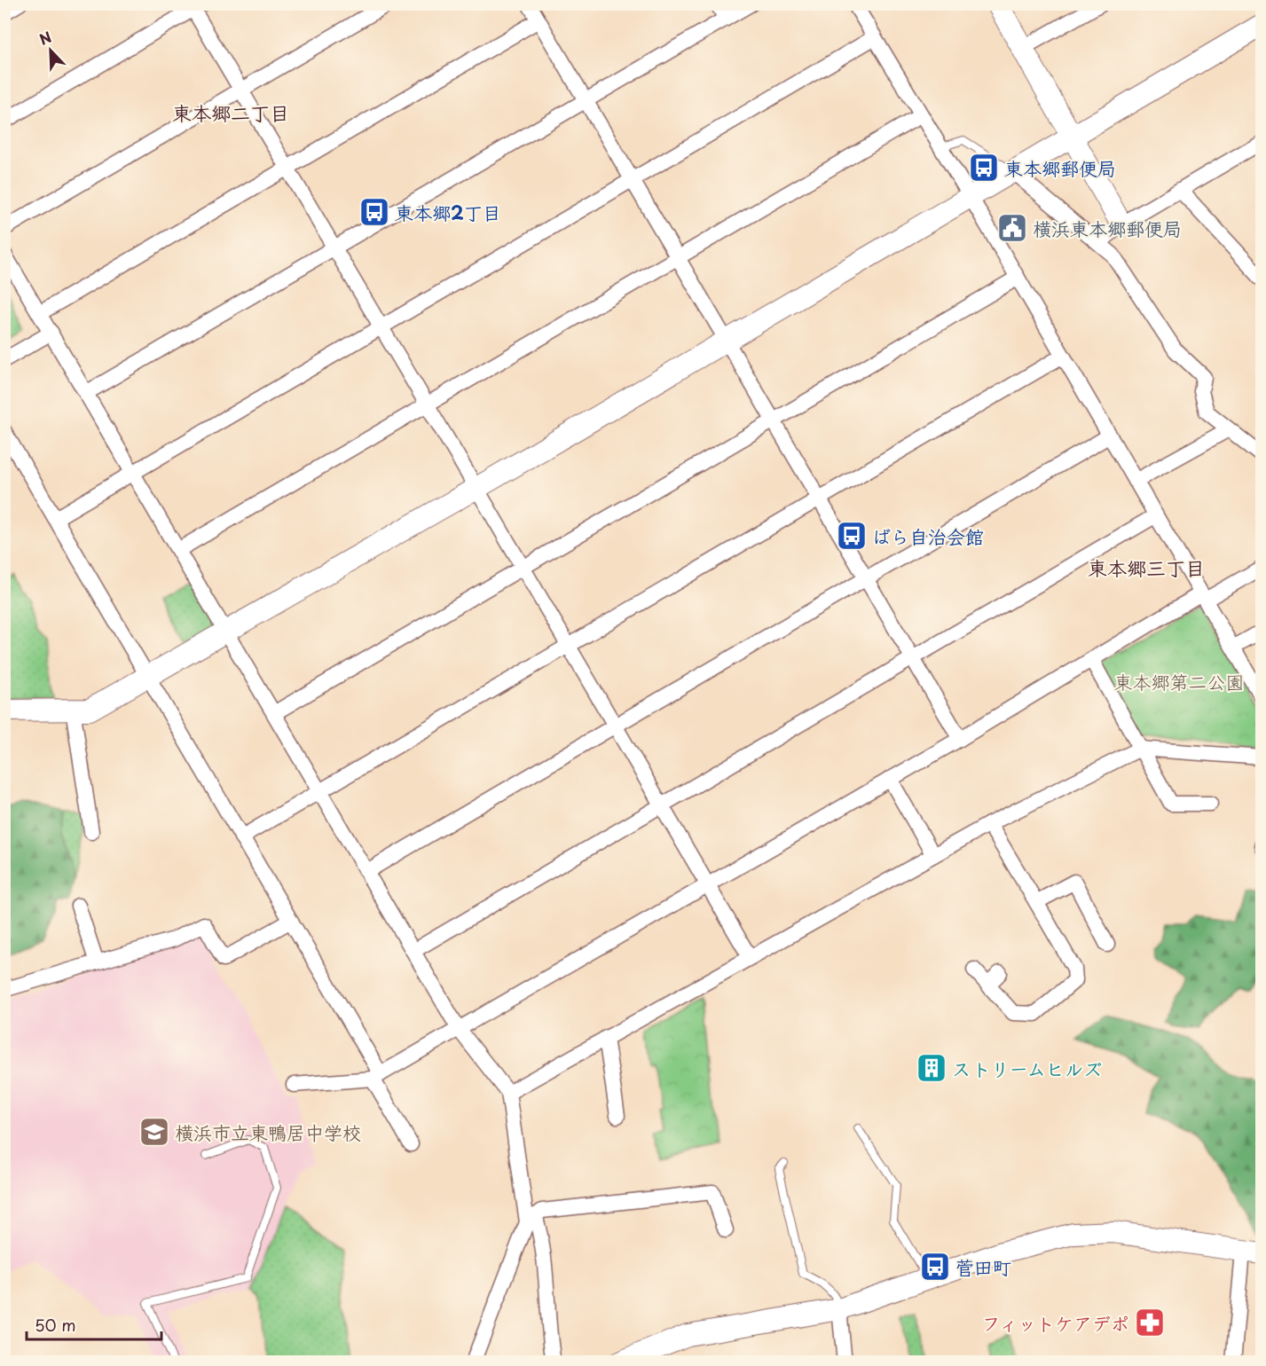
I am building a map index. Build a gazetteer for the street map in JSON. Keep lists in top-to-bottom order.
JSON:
{
  "districts": ["東本郷二丁目", "東本郷三丁目"],
  "parks": ["東本郷第二公園"],
  "places": {
    "bus stop": [
      "東本郷郵便局",
      "東本郷2丁目",
      "ばら自治会館",
      "菅田町"
    ],
    "public building": ["横浜東本郷郵便局"],
    "building": ["ストリームヒルズ"],
    "school or university": ["横浜市立東鴨居中学校"],
    "pharmacy": ["フィットケアデポ"]
  },
  "scale_bar": "50 m",
  "north": "top left"
}
